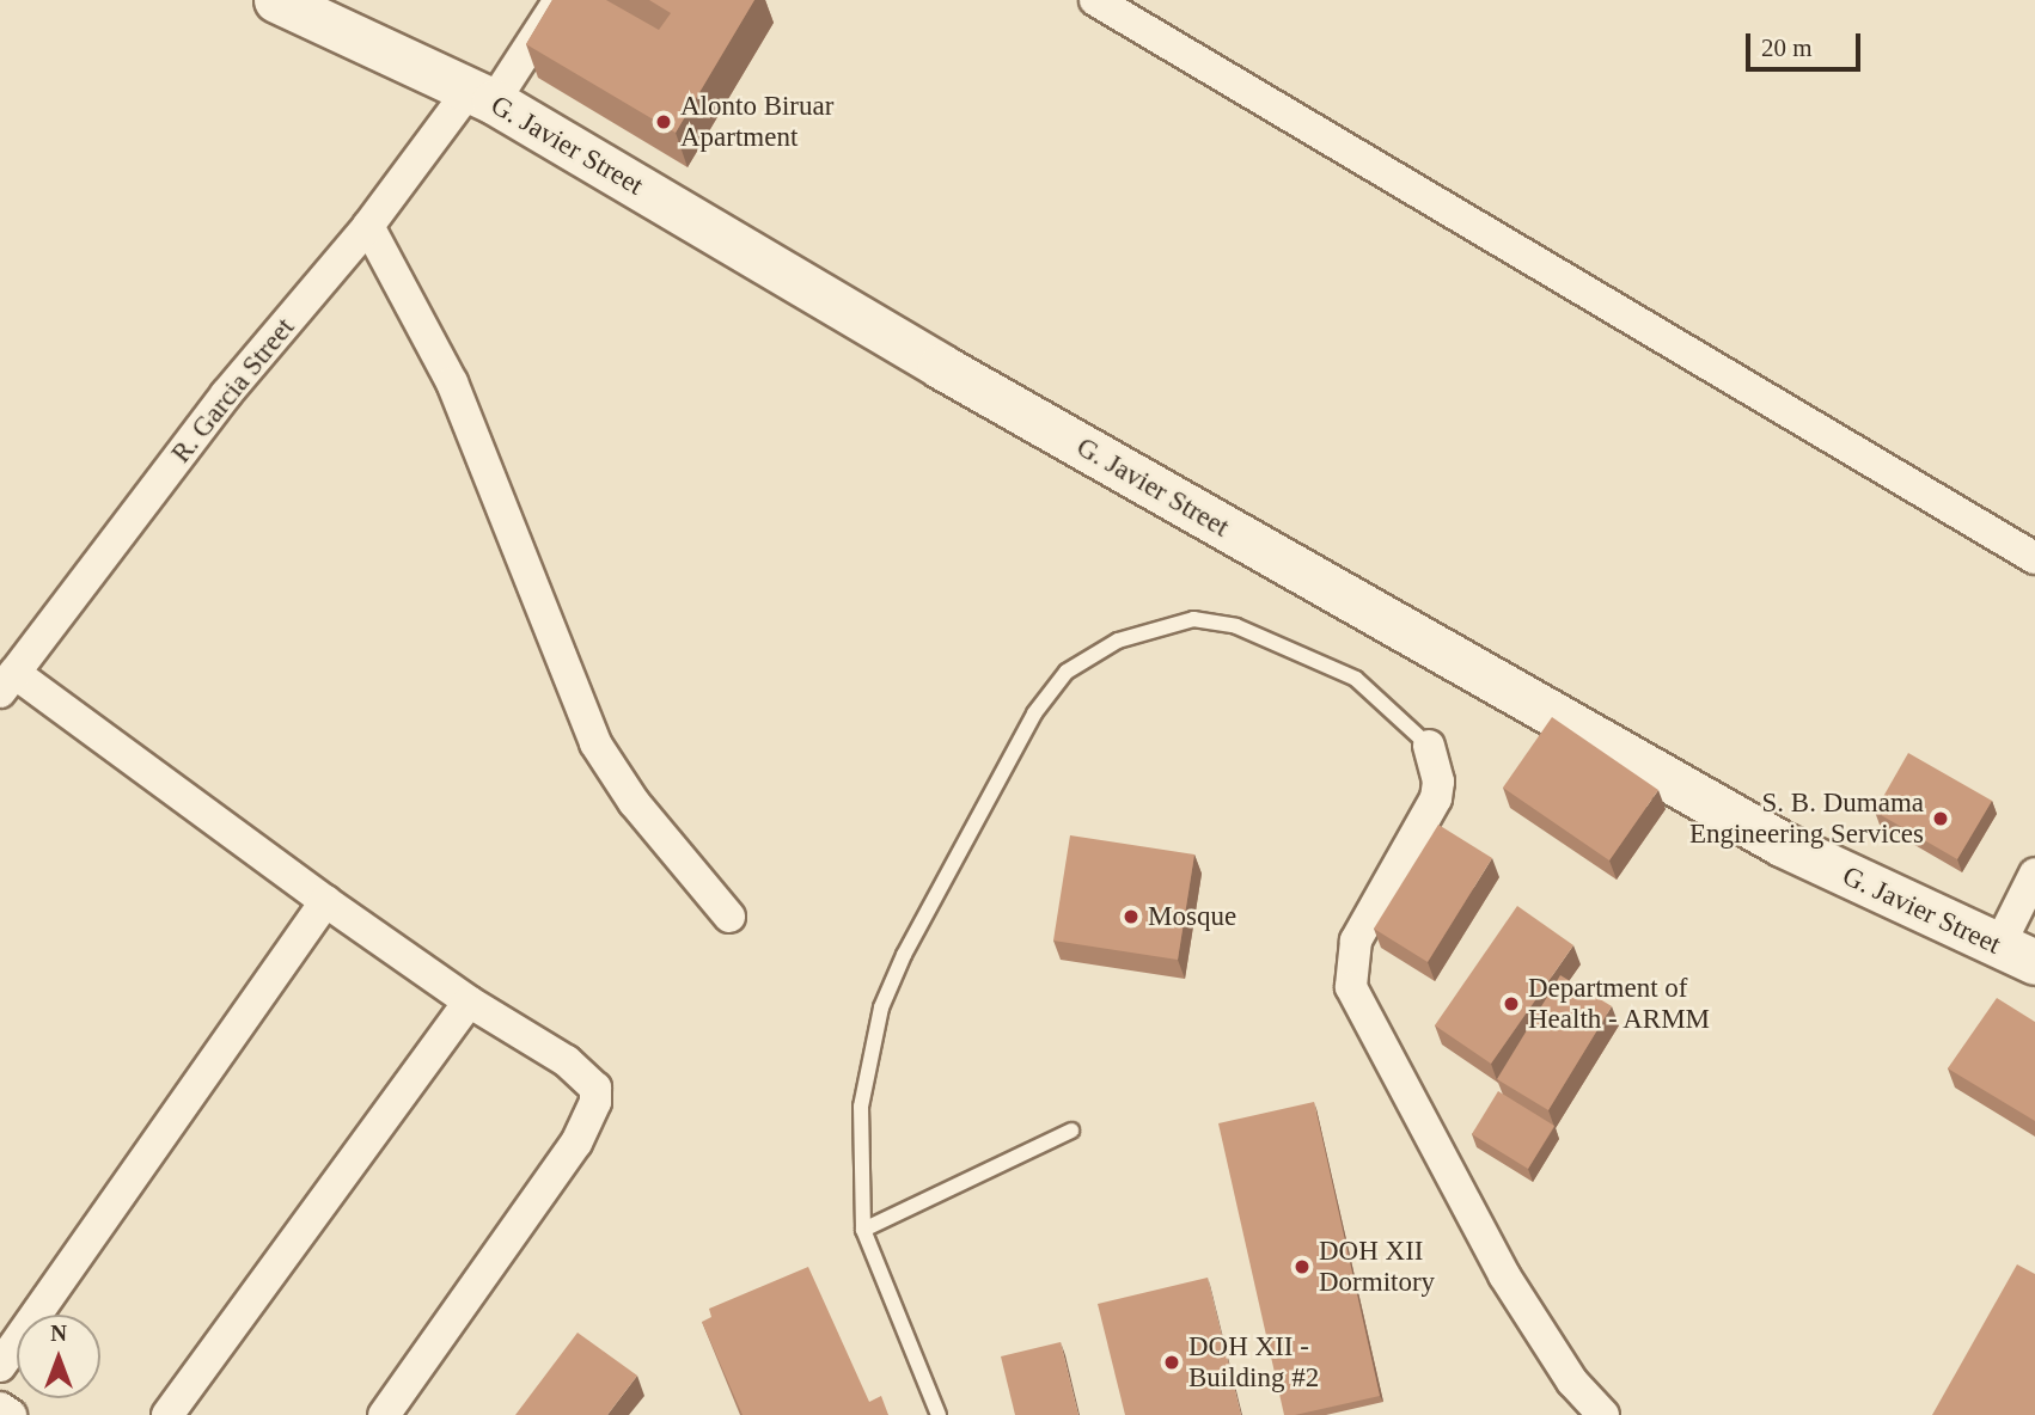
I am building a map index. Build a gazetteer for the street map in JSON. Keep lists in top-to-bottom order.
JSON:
{
  "streets": {
    "street": ["G. Javier Street", "R. Garcia Street"]
  },
  "crossings": [
    ["G. Javier Street", "R. Garcia Street"]
  ],
  "places": [
    "Alonto Biruar Apartment",
    "S. B. Dumama Engineering Services",
    "Mosque",
    "Department of Health - ARMM",
    "DOH XII Dormitory",
    "DOH XII - Building #2"
  ],
  "scale_bar": "20 m",
  "north": "top"
}
